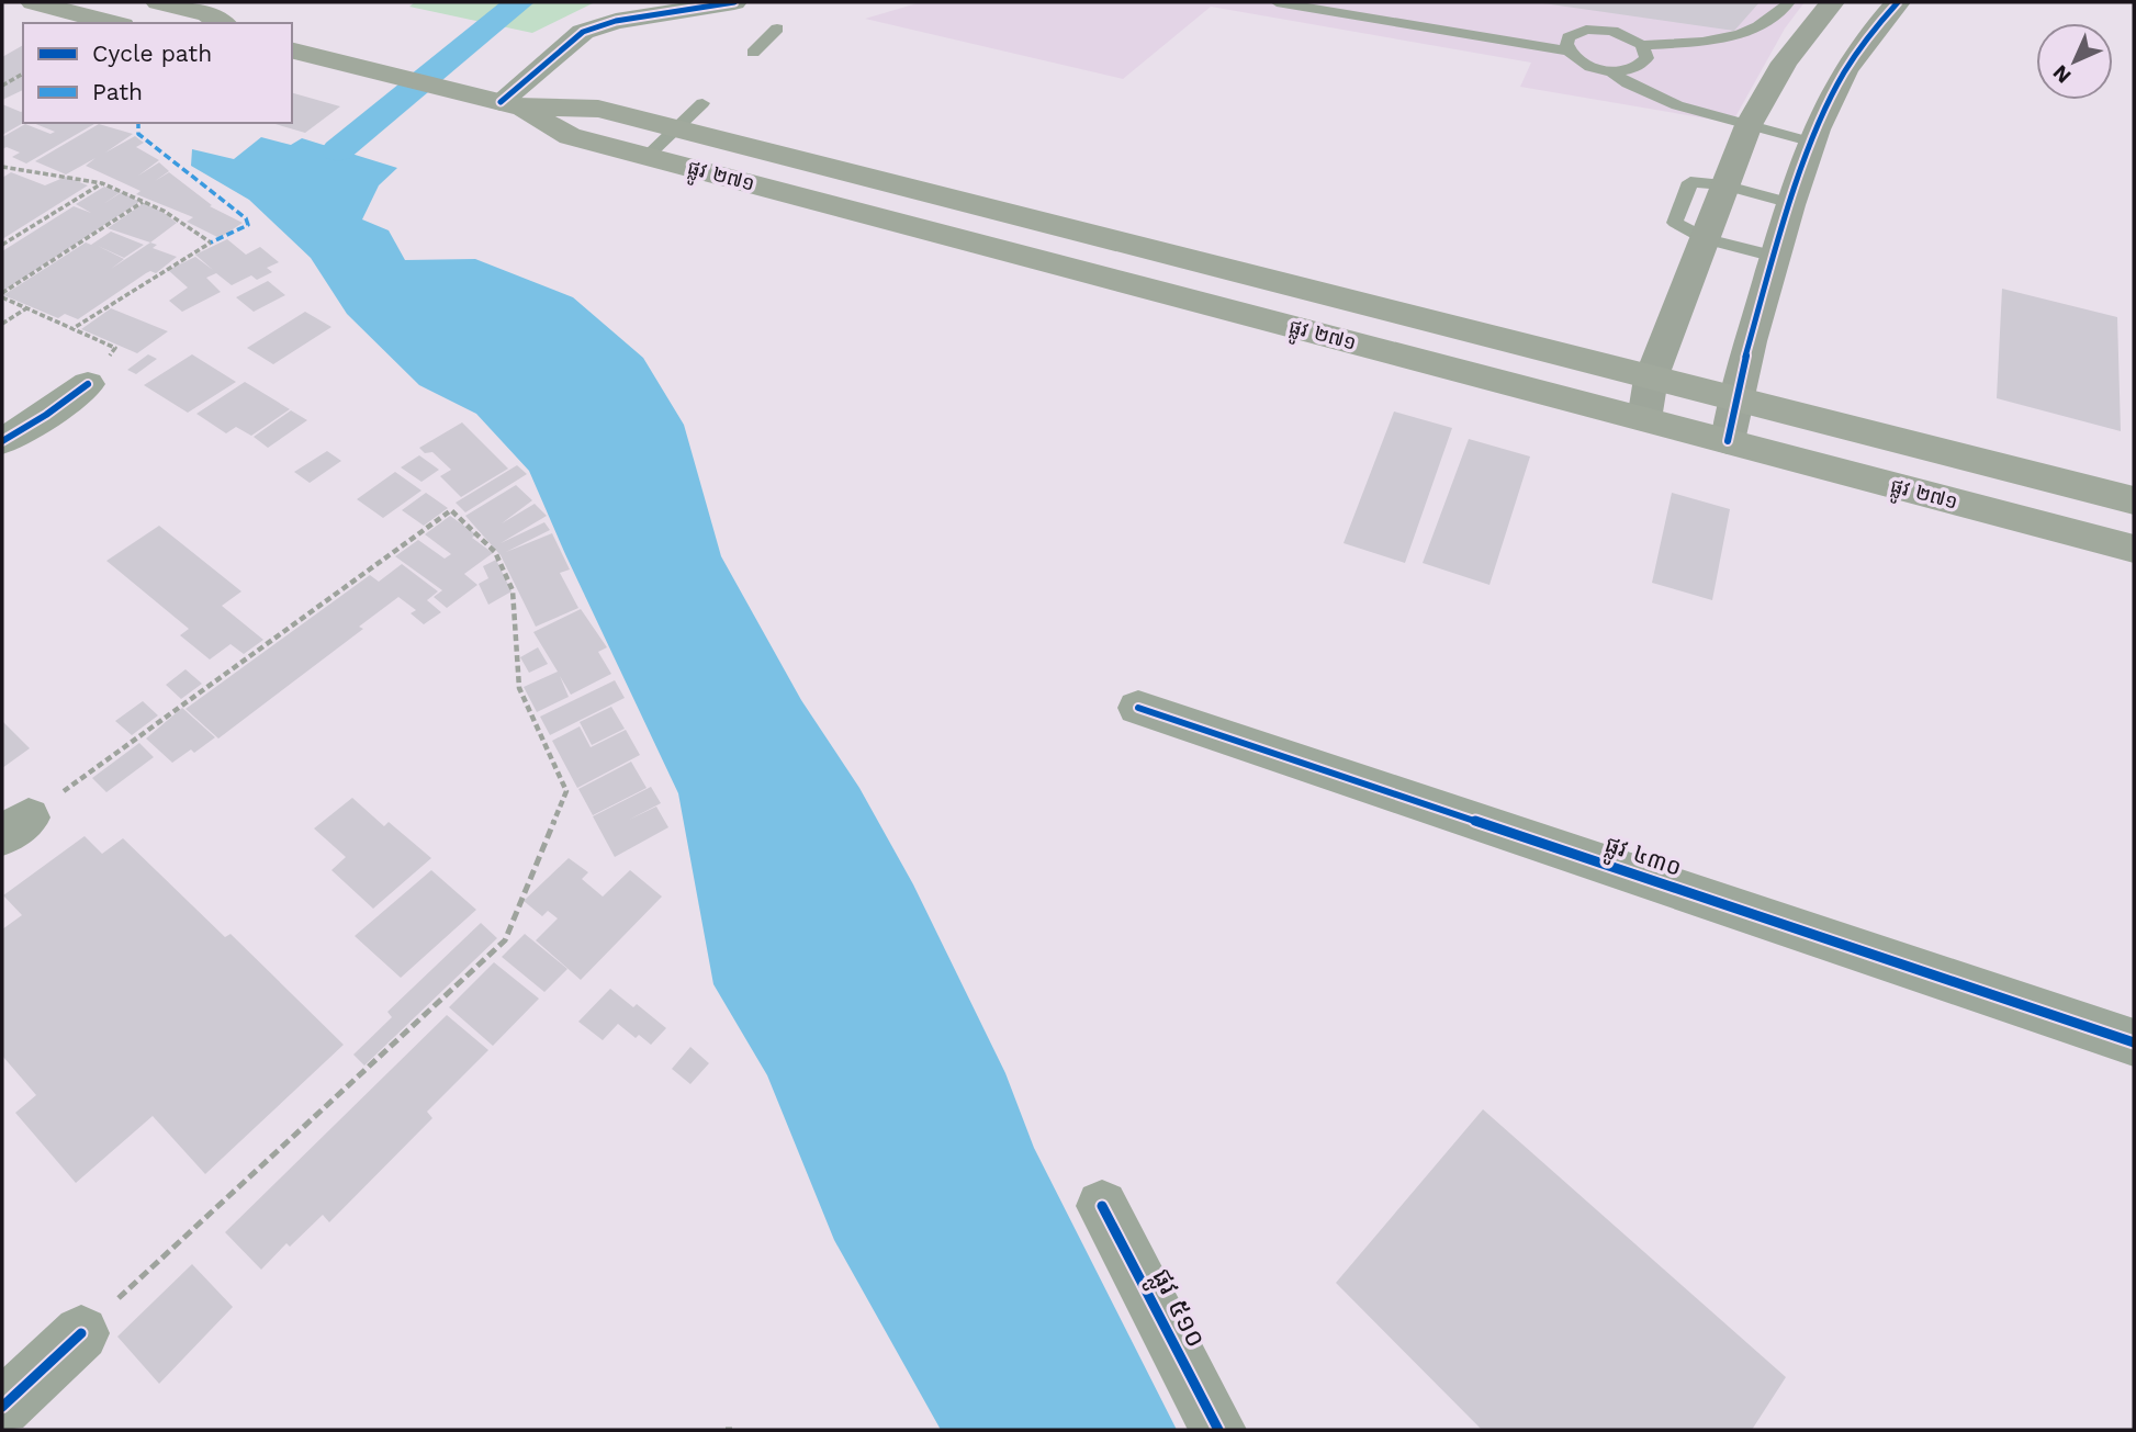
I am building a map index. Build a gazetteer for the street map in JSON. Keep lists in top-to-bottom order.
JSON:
{
  "streets": {
    "main road": ["ផ្លូវ ២៧១"],
    "street": ["ផ្លូវ ៤៣០", "ផ្លូវ ៥១០"]
  },
  "legend": ["Cycle path", "Path"],
  "north": "bottom left"
}
